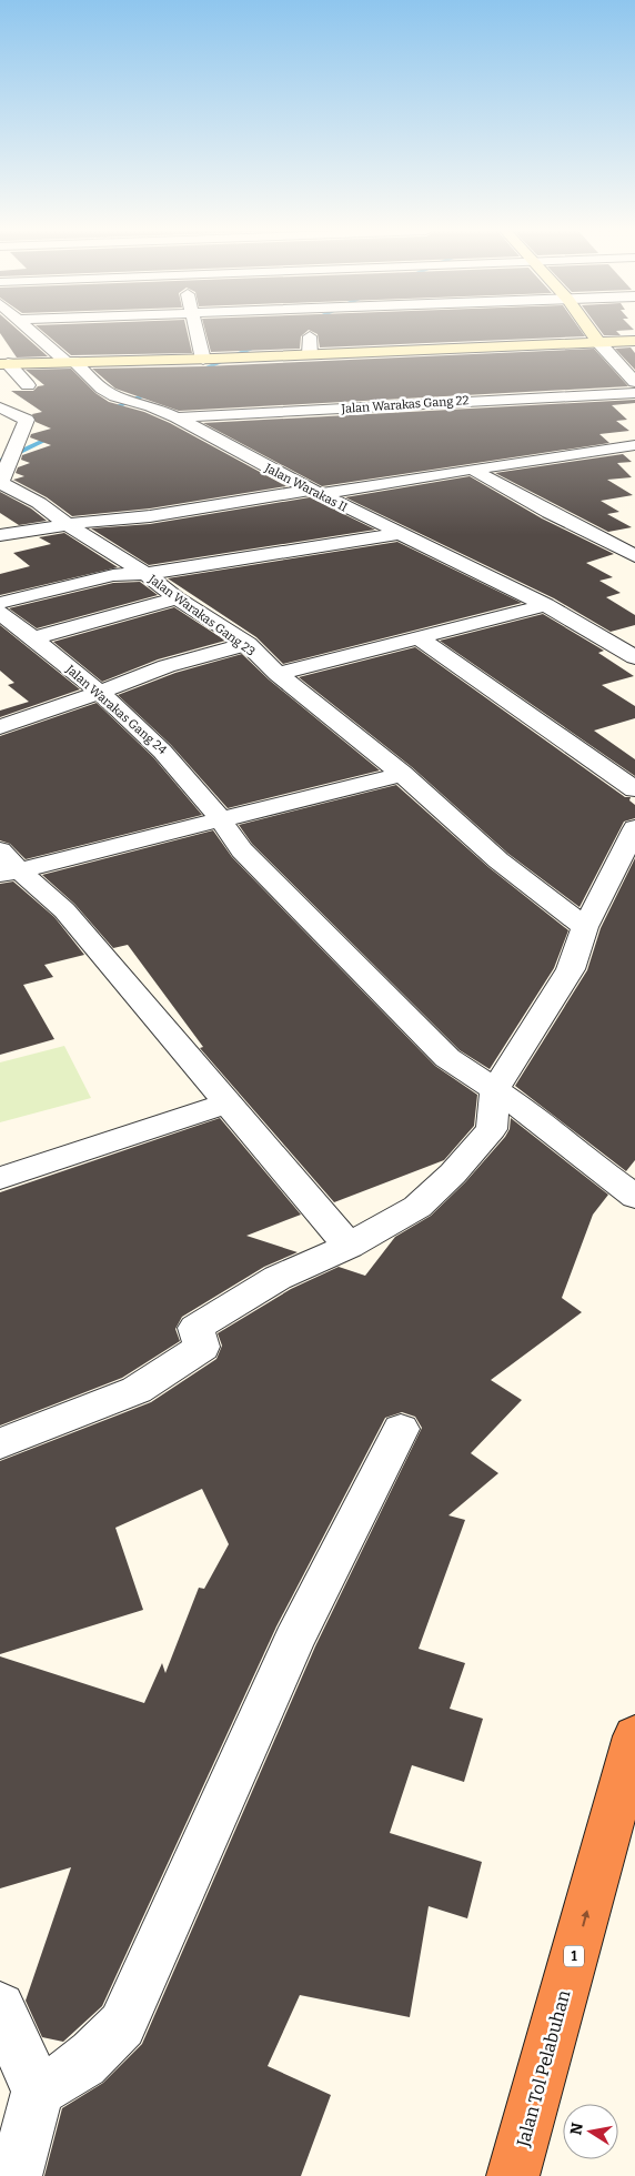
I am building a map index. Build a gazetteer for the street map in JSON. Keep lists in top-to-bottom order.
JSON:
{
  "streets": {
    "highway": ["1", "Jalan Tol Pelabuhan"],
    "street": [
      "Jalan Warakas Gang 22",
      "Jalan Warakas II",
      "Jalan Warakas Gang 23",
      "Jalan Warakas Gang 24"
    ]
  },
  "crossings": [
    ["Jalan Warakas Gang 22", "Jalan Warakas II"],
    ["Jalan Warakas II", "Jalan Warakas Gang 23"]
  ],
  "one_way": ["Jalan Tol Pelabuhan"],
  "north": "left"
}
